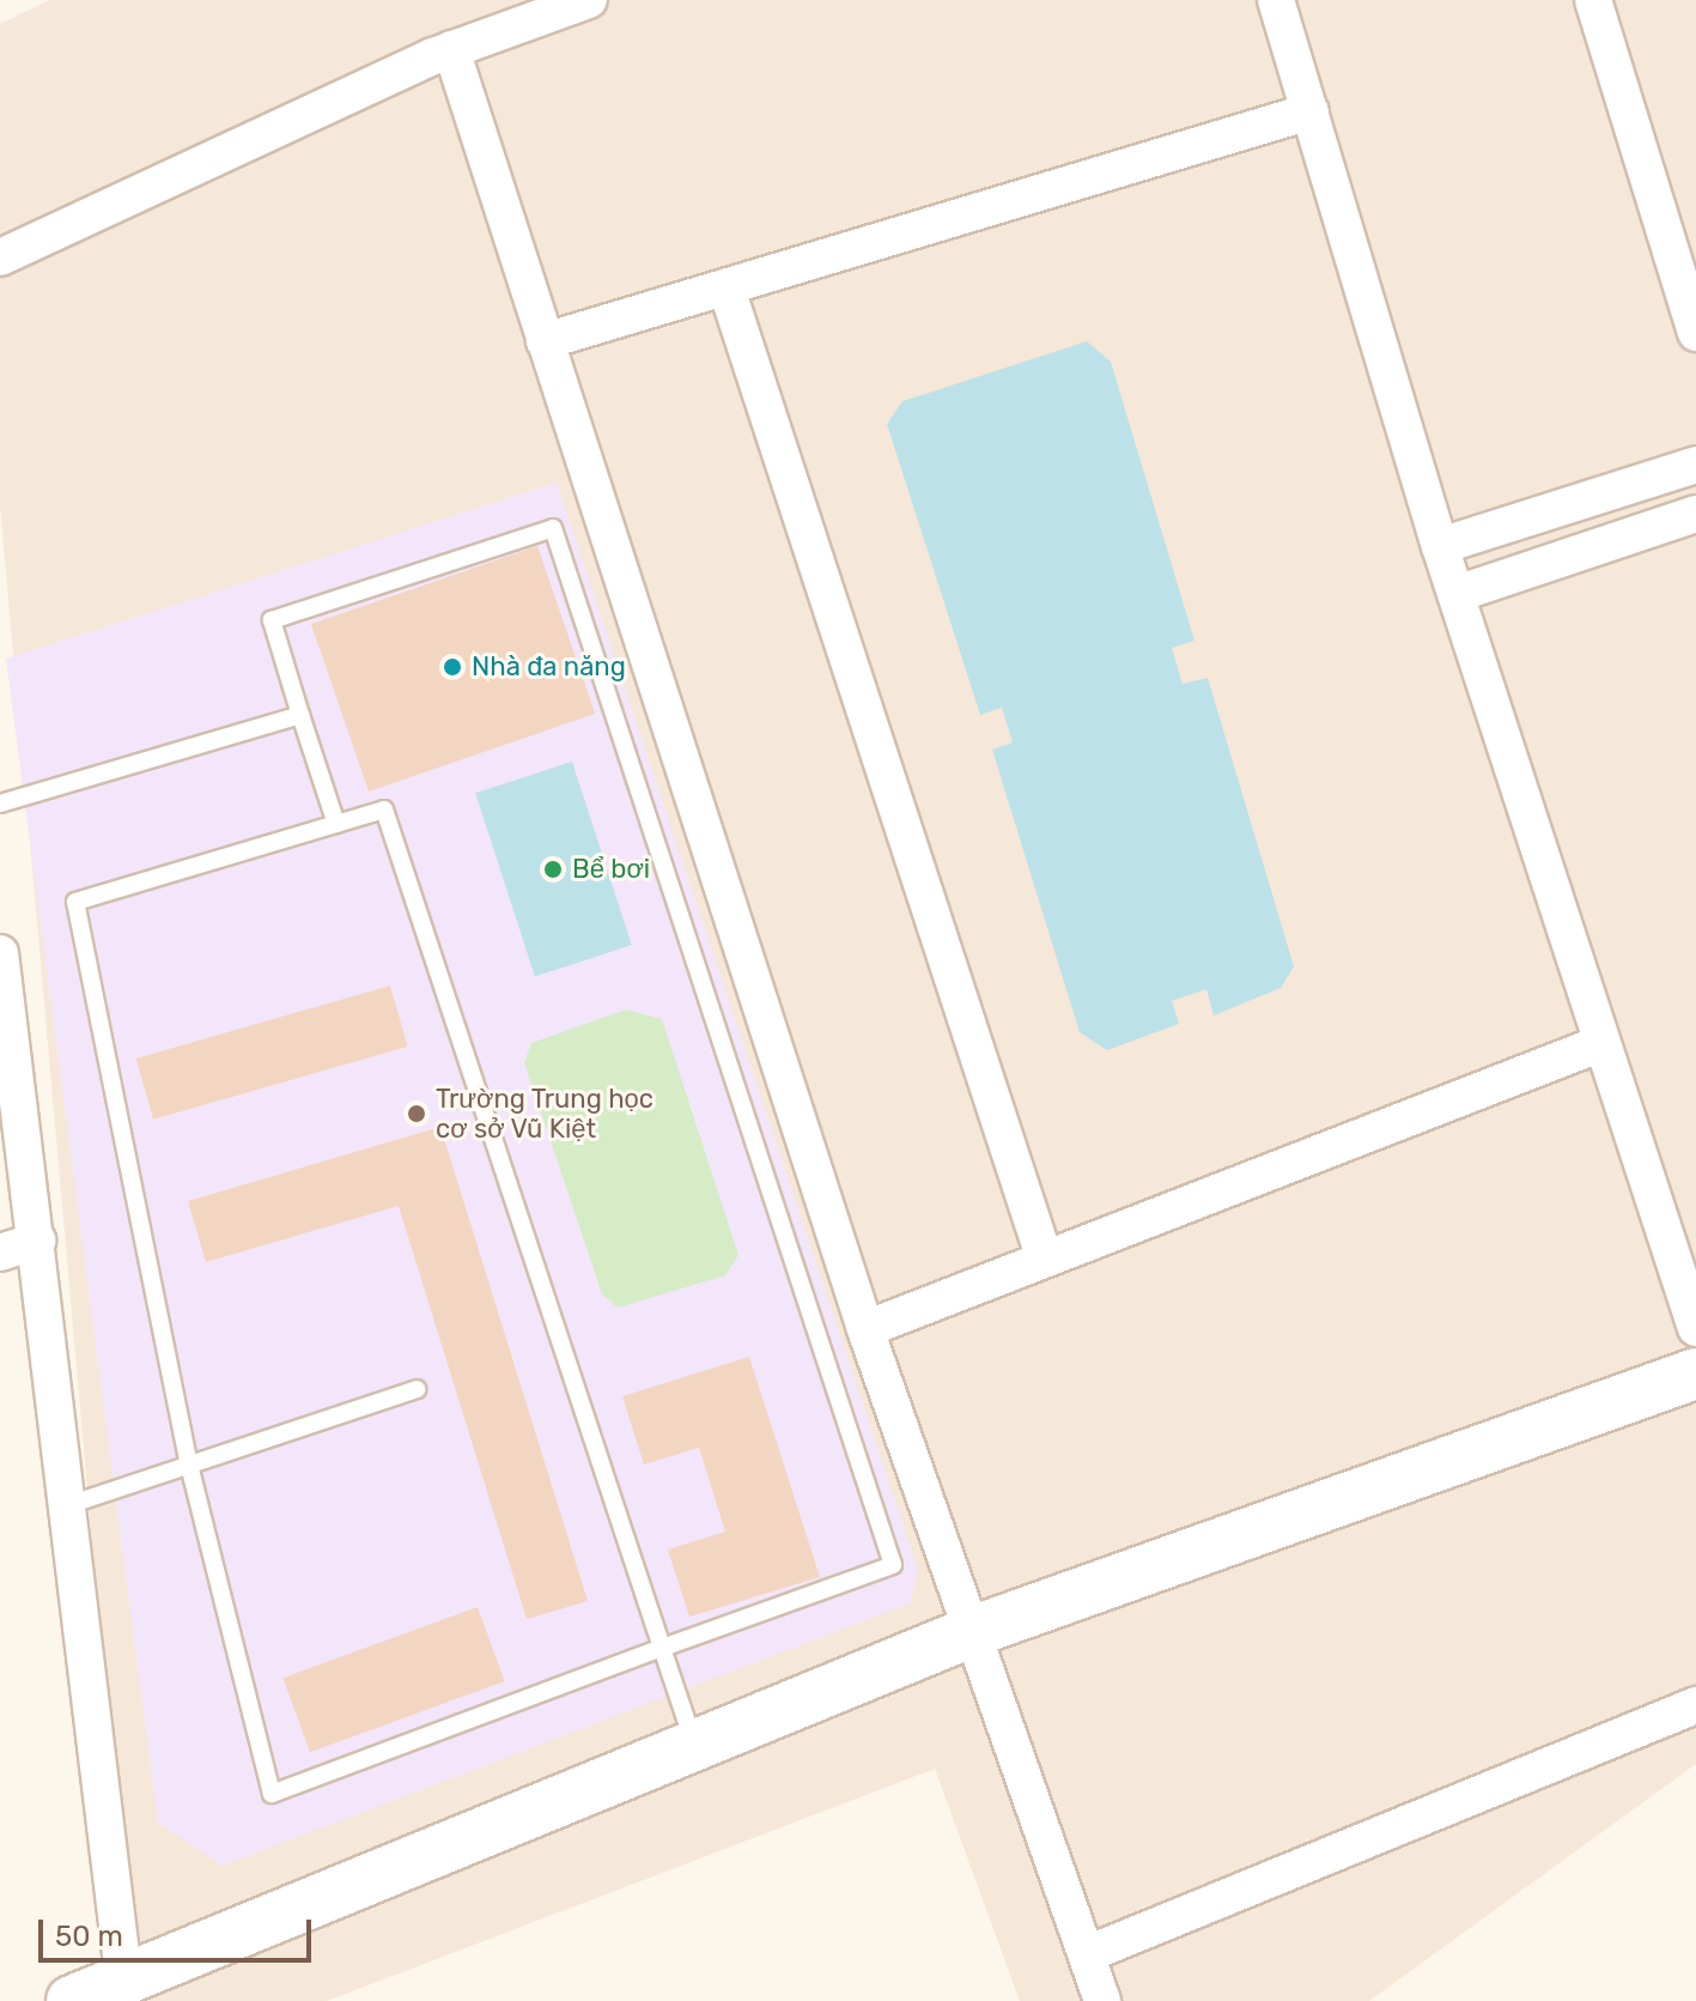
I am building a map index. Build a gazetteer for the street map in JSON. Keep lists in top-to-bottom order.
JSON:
{
  "places": ["Nhà đa năng", "Bể bơi", "Trường Trung học cơ sở Vũ Kiệt"],
  "scale_bar": "50 m"
}
